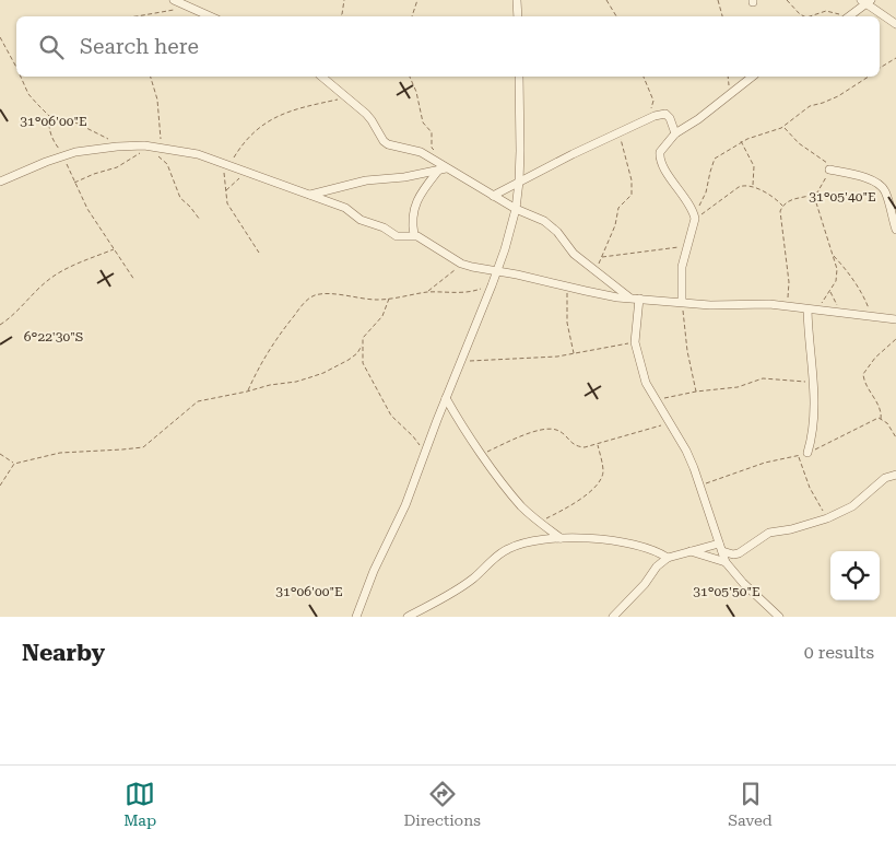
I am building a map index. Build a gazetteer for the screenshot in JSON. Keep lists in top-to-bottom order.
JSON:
{
  "page": {
    "search": "Search here",
    "heading": ["Nearby", "0 results"],
    "nav": ["Map", "Directions", "Saved"]
  },
  "coordinates": [
    "31°06'00\"E",
    "31°05'40\"E",
    "6°22'30\"S",
    "31°05'50\"E"
  ]
}
